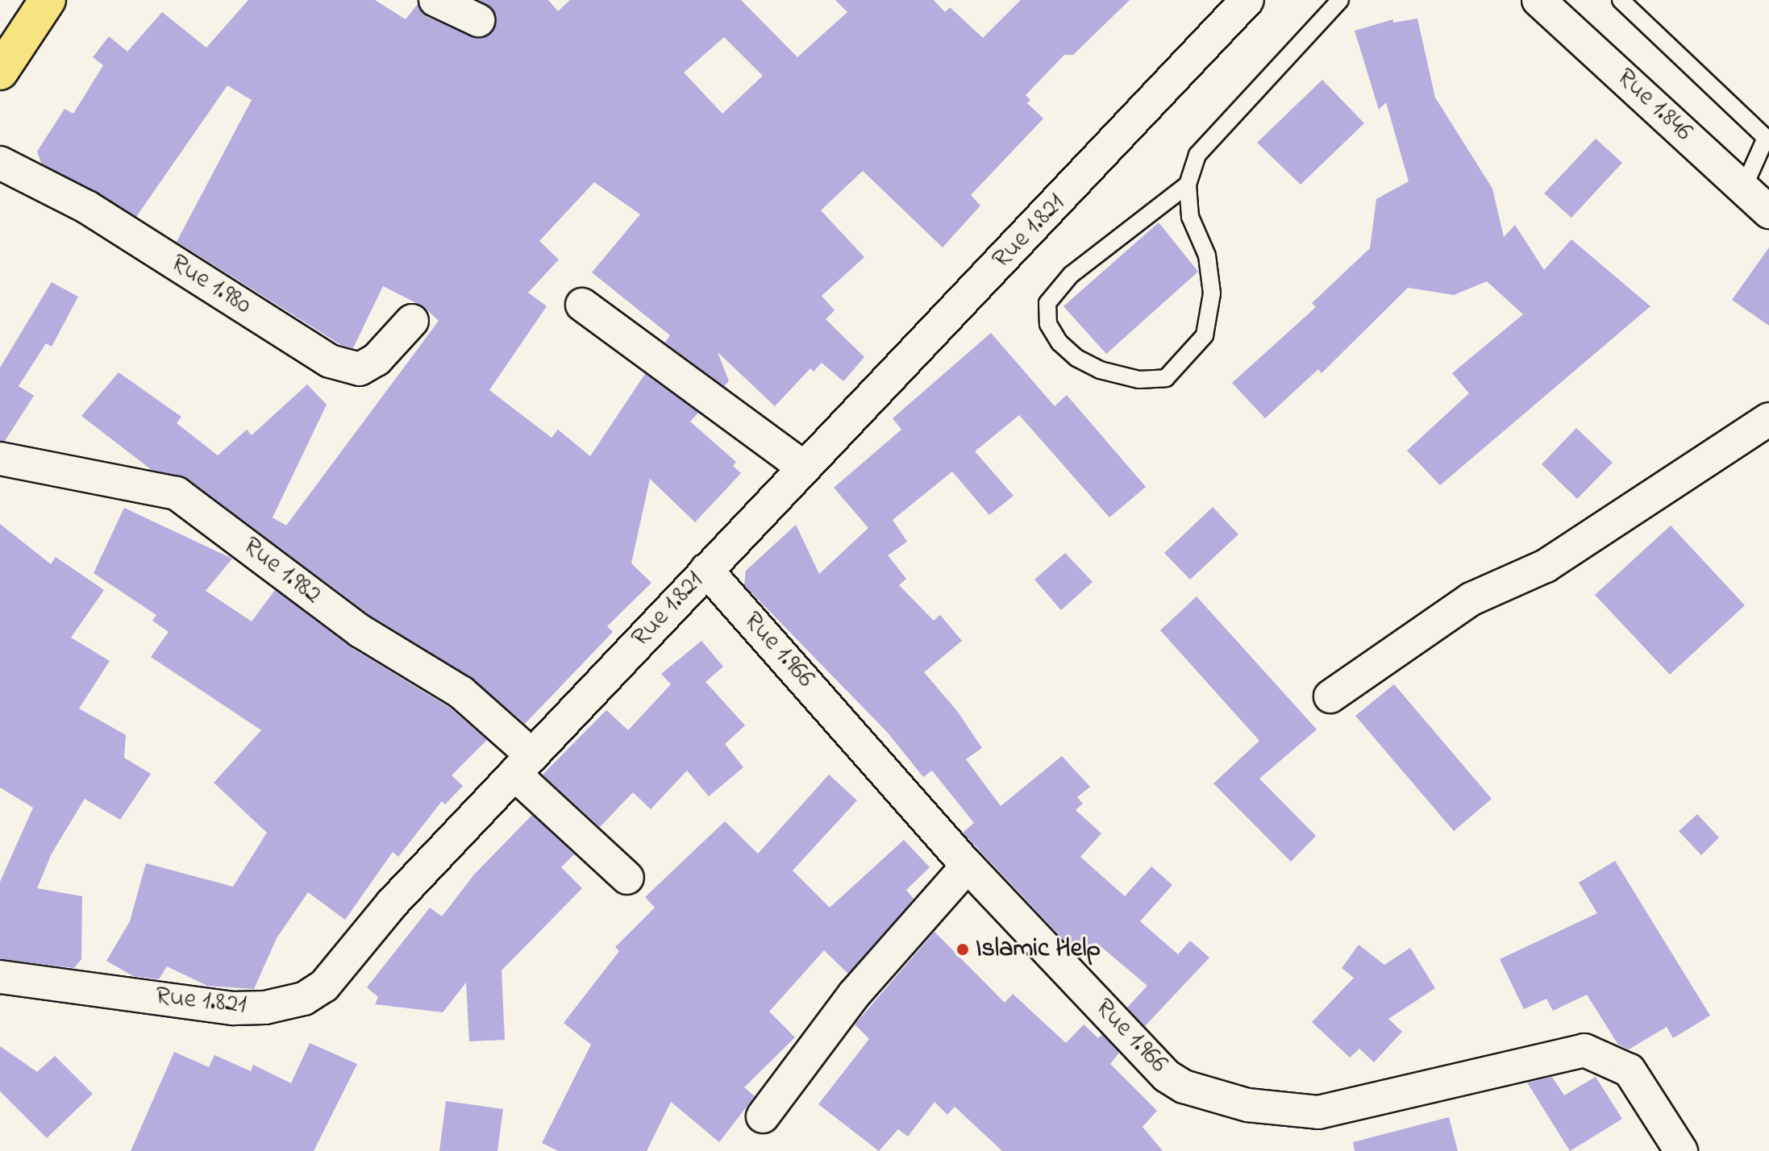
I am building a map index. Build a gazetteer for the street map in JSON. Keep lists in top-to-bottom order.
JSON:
{
  "streets": {
    "street": [
      "Rue 1.846",
      "Rue 1.821",
      "Rue 1.980",
      "Rue 1.982",
      "Rue 1.966"
    ]
  },
  "crossings": [
    ["Rue 1.821", "Rue 1.982"],
    ["Rue 1.821", "Rue 1.966"]
  ],
  "places": ["Islamic Help"]
}
